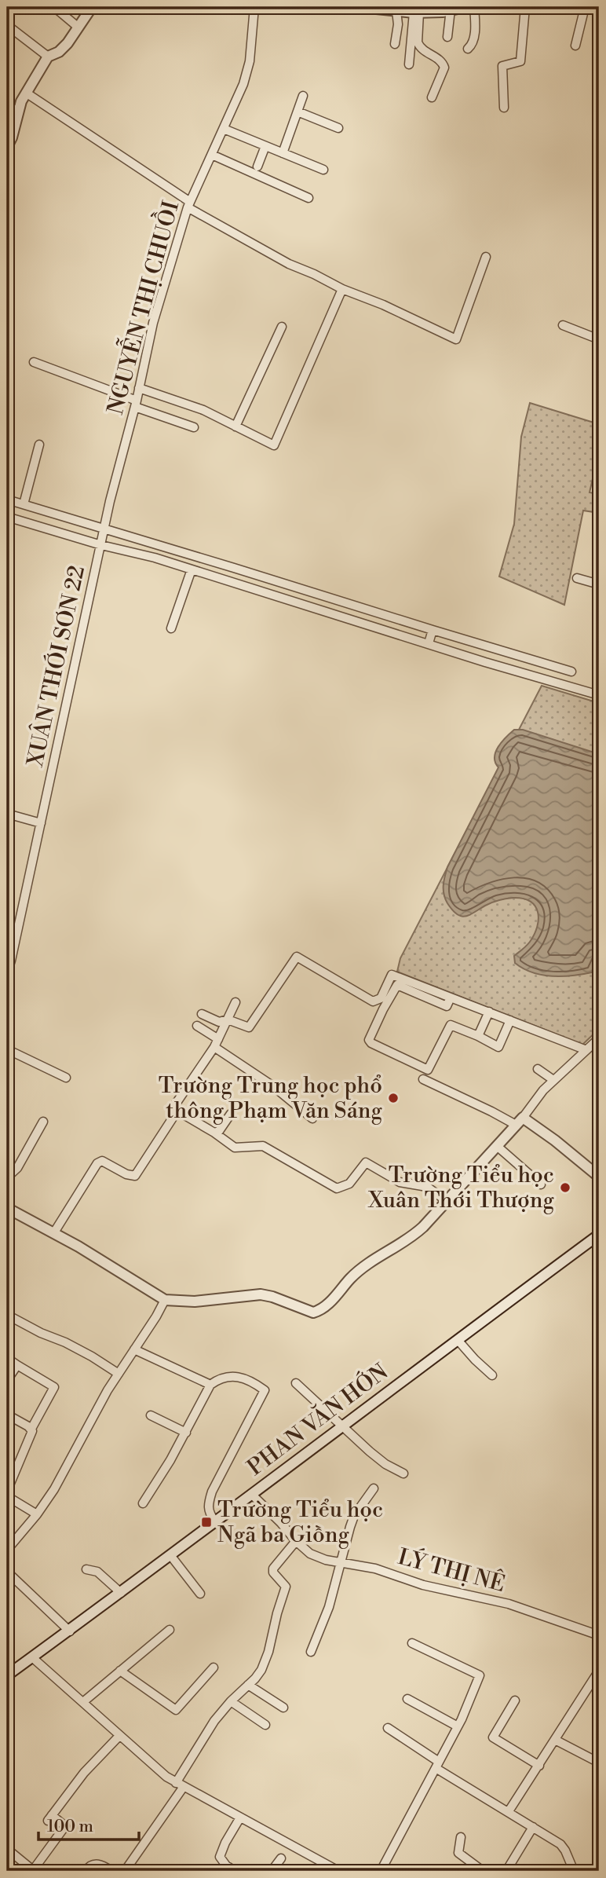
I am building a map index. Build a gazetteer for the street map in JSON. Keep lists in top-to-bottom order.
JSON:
{
  "streets": {
    "street": [
      "NGUYỄN THỊ CHUỒI",
      "XUÂN THỚI SƠN 22",
      "PHAN VĂN HỚN",
      "LÝ THỊ NÊ"
    ]
  },
  "crossings": [
    ["NGUYỄN THỊ CHUỒI", "XUÂN THỚI SƠN 22"],
    ["PHAN VĂN HỚN", "LÝ THỊ NÊ"]
  ],
  "places": {
    "other": ["Trường Trung học phổ thông Phạm Văn Sáng", "Trường Tiểu học Xuân Thới Thượng"],
    "transit": ["Trường Tiểu học Ngã ba Giồng"]
  },
  "scale_bar": "100 m"
}
